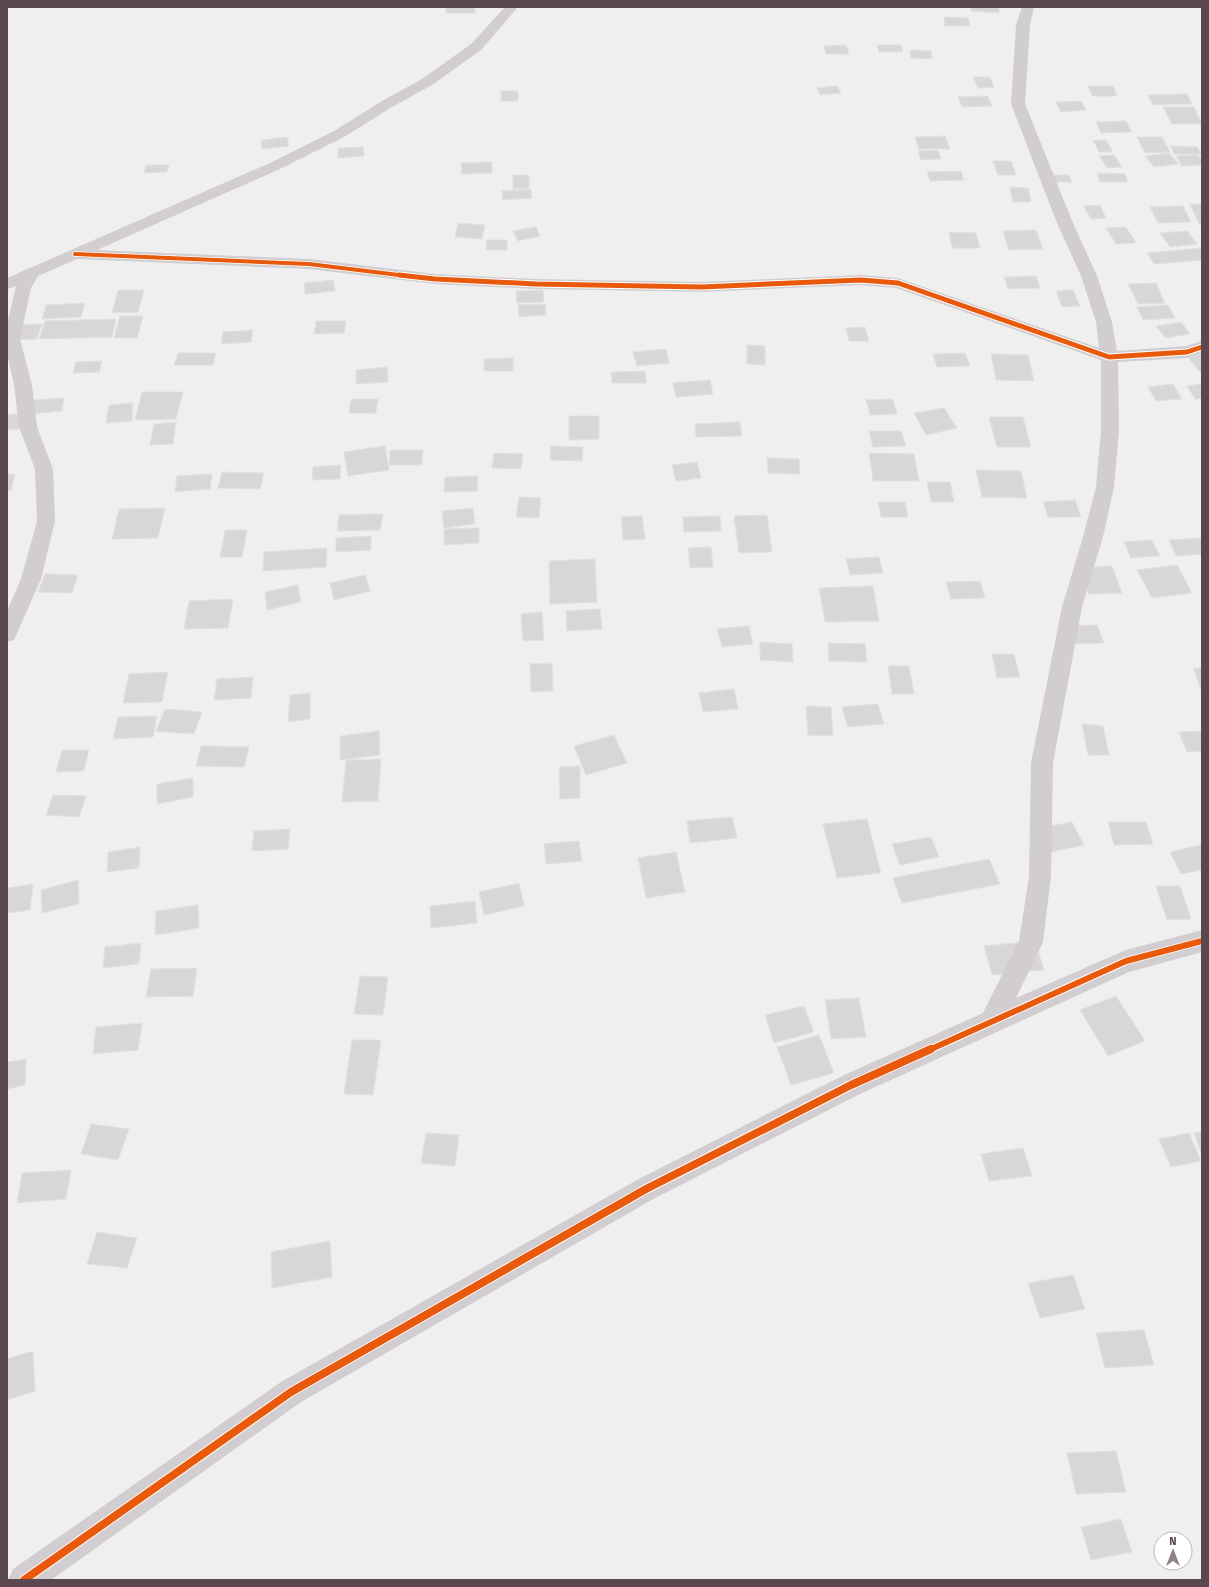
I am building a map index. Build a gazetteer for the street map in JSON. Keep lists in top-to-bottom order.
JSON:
{
  "north": "top"
}
